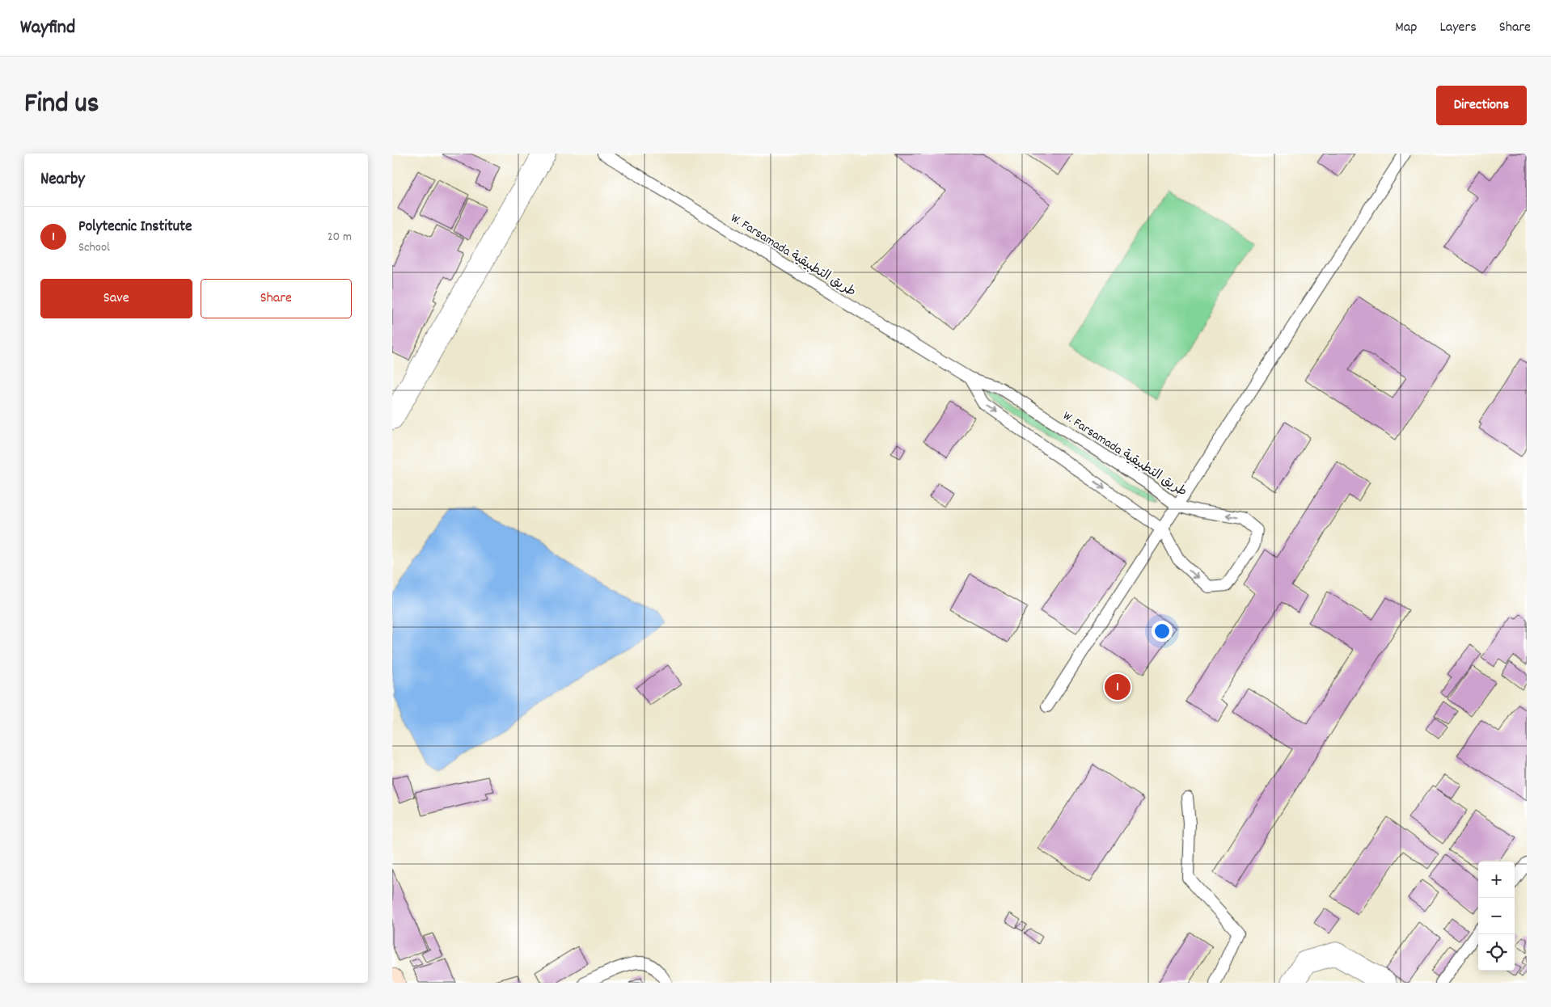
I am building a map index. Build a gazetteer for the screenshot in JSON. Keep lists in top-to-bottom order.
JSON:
{
  "streets": {
    "lane": ["W. Farsamada طريق التطبيقية"]
  },
  "page": {
    "header": "Wayfind",
    "nav": ["Map", "Layers", "Share"],
    "title": "Find us",
    "buttons": [
      "Directions",
      ["Save", "Share"]
    ],
    "heading": "Nearby",
    "list": [
      {
        "mark": "1",
        "name": "Polytecnic Institute",
        "note": "School",
        "value": "20 m"
      }
    ],
    "pins": "1",
    "map_buttons": ["+", "−"]
  }
}
